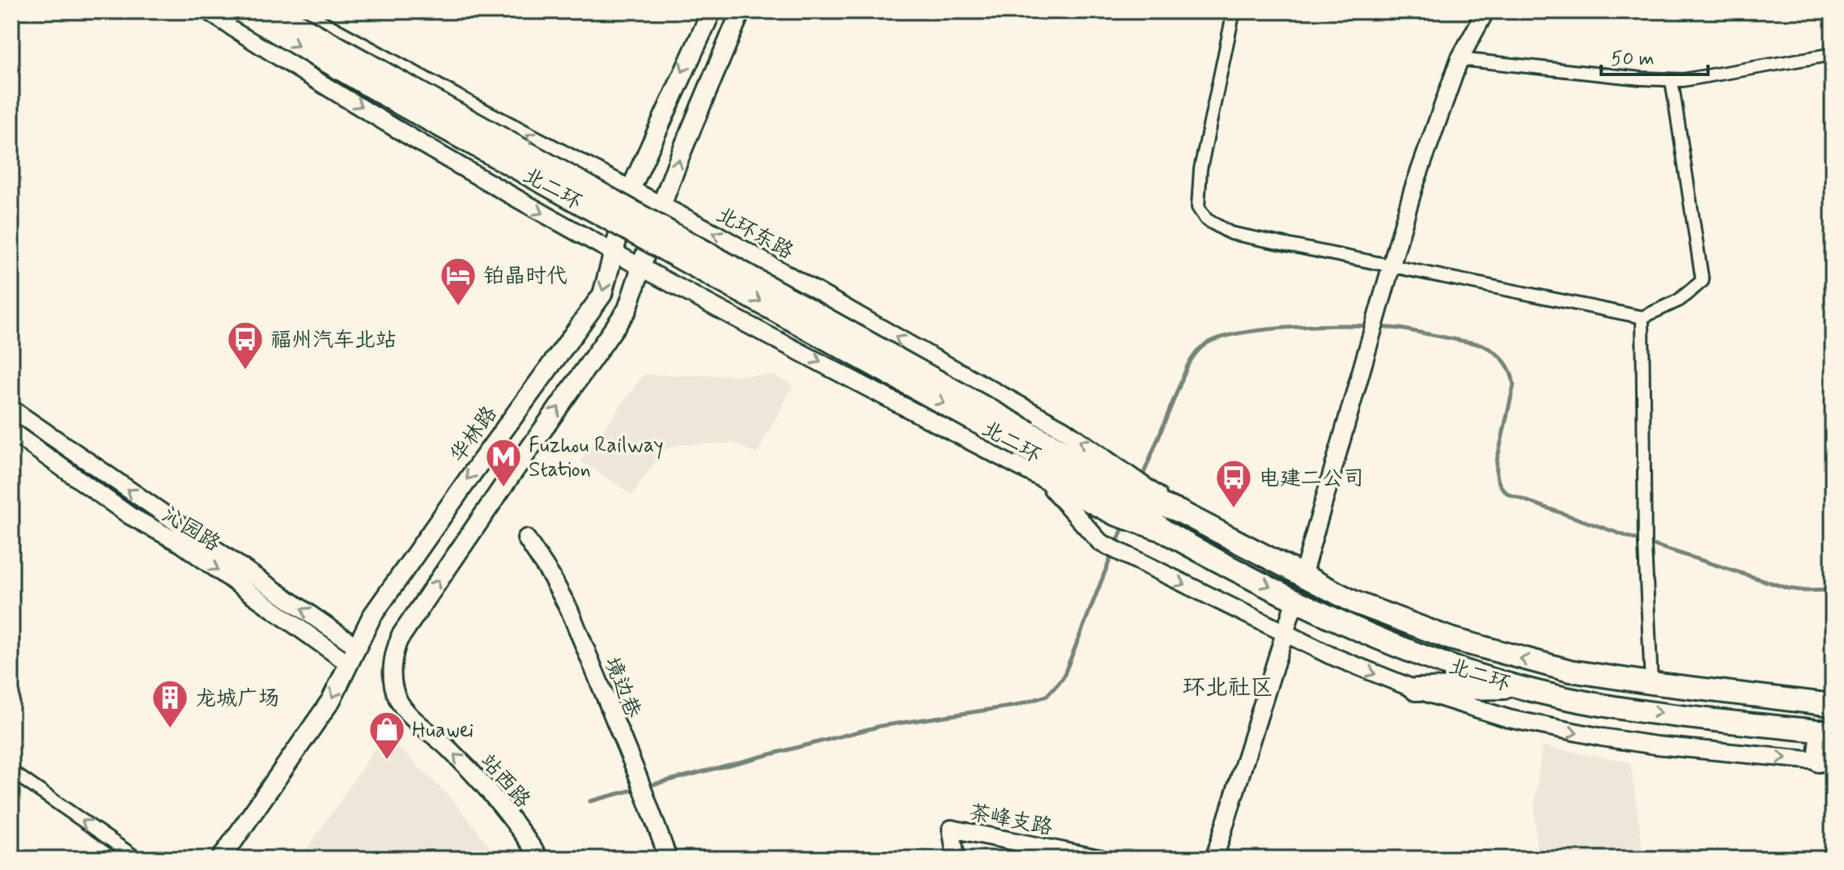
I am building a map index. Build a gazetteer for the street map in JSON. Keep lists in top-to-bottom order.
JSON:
{
  "streets": {
    "highway": ["北二环"],
    "main road": [
      "北环东路",
      "华林路",
      "沁园路",
      "境边巷",
      "站西路",
      "茶峰支路"
    ]
  },
  "crossings": [
    ["北二环", "北环东路"],
    ["北环东路", "华林路"],
    ["华林路", "沁园路"]
  ],
  "districts": ["环北社区"],
  "places": {
    "hotel": ["铂晶时代"],
    "bus stop": ["福州汽车北站", "电建二公司"],
    "metro station": ["Fuzhou Railway Station"],
    "building": ["龙城广场"],
    "shop": ["Huawei"]
  },
  "scale_bar": "50 m"
}
